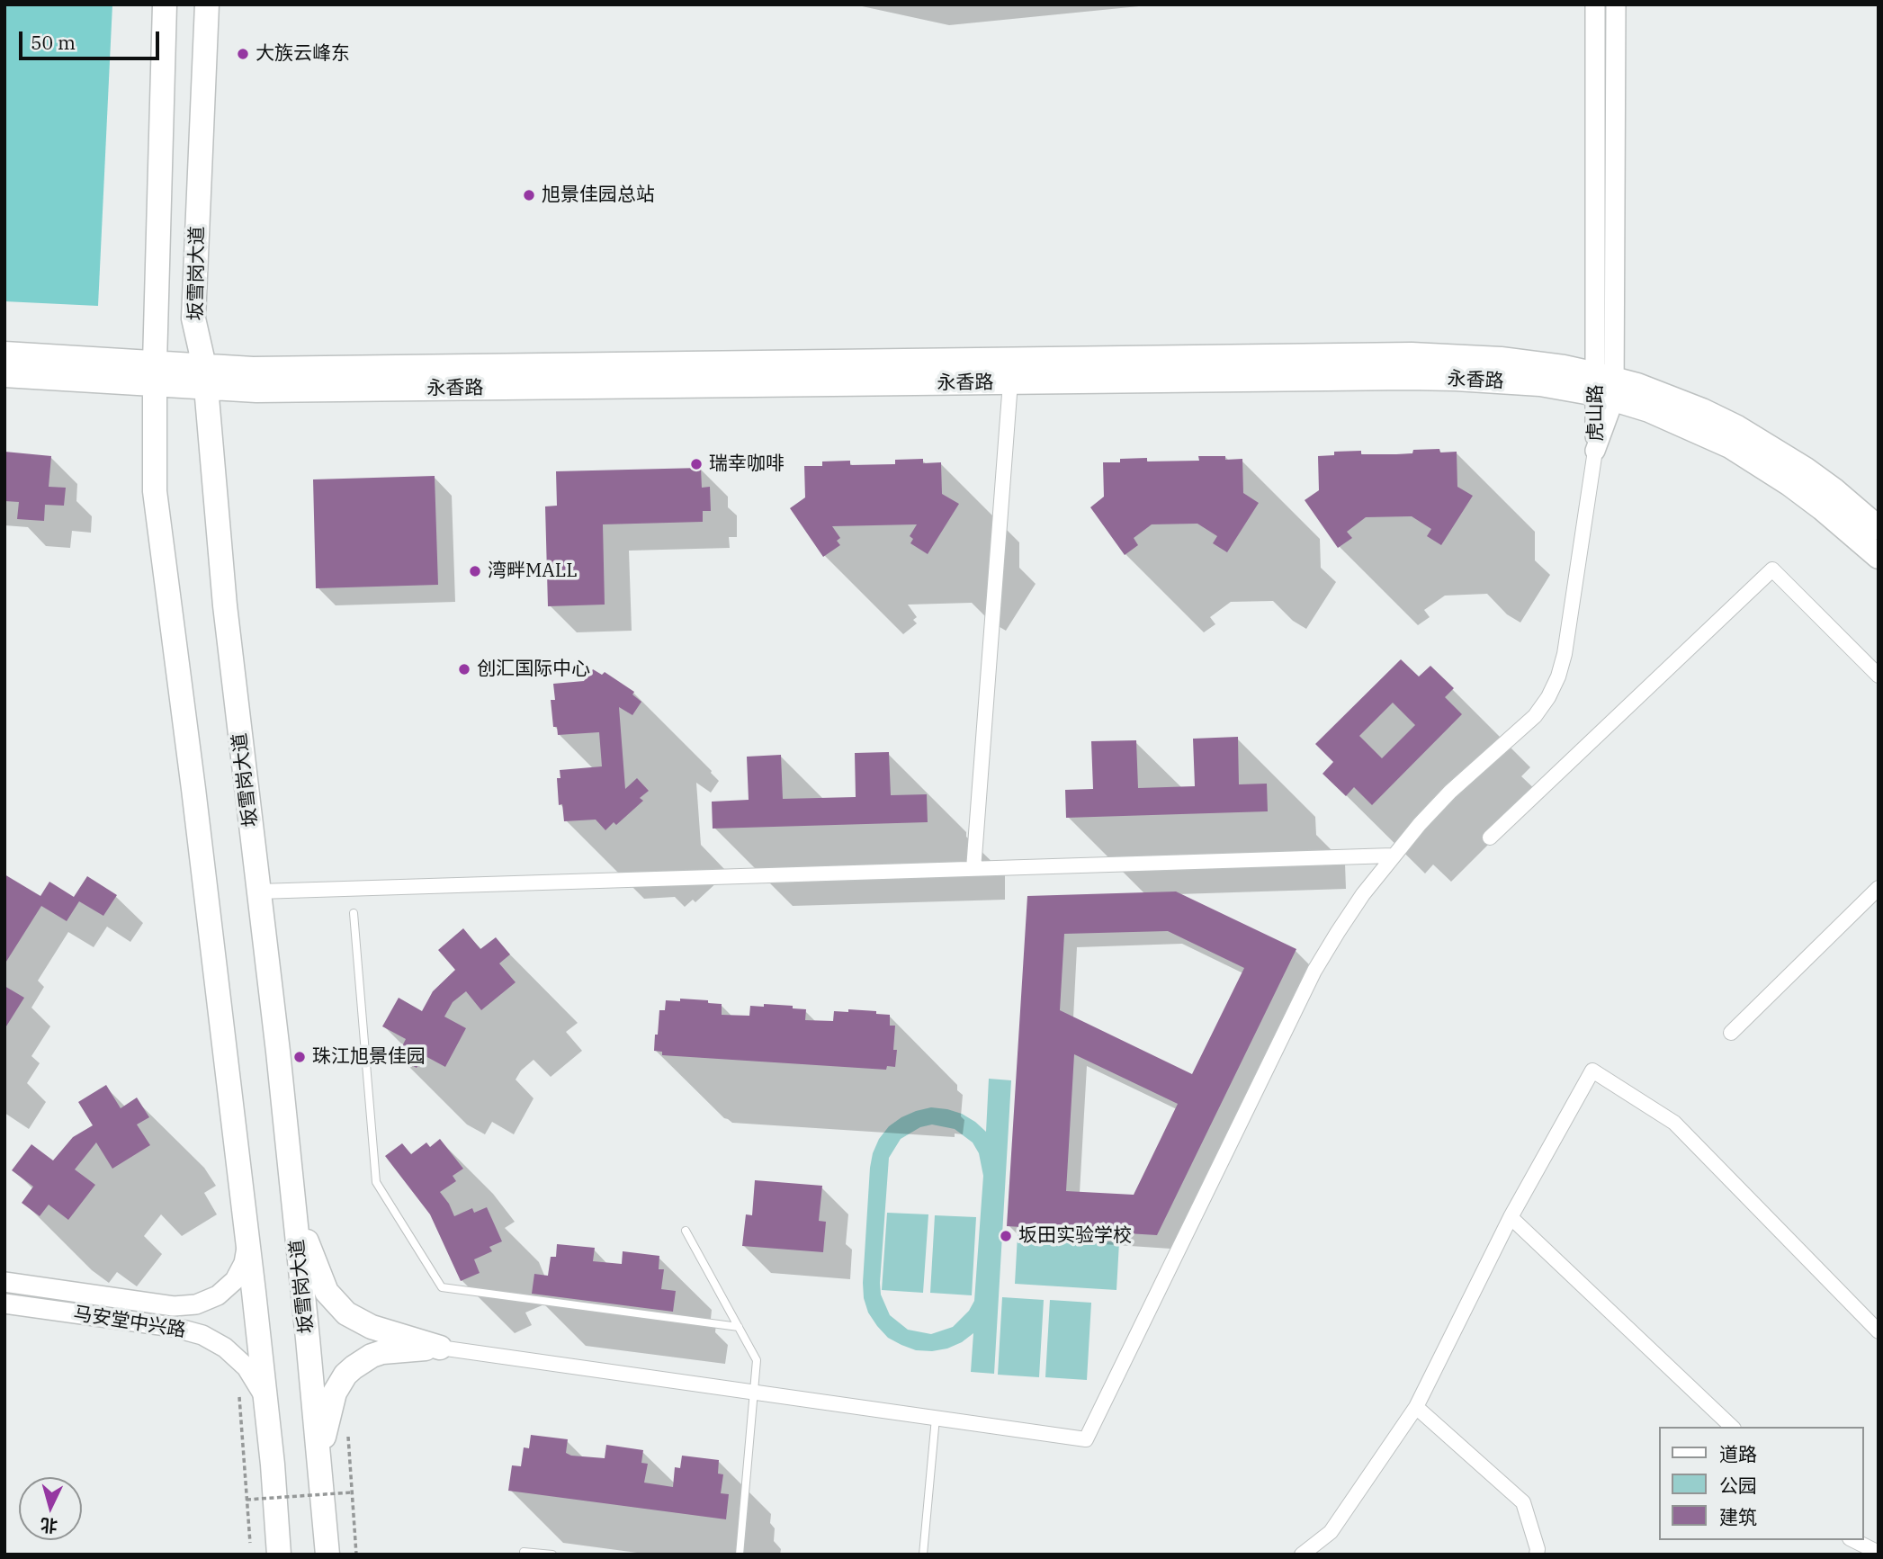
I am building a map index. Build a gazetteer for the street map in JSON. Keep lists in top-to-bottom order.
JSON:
{
  "streets": {
    "main road": ["坂雪岗大道", "永香路"],
    "street": ["虎山路", "马安堂中兴路"]
  },
  "crossings": [
    ["坂雪岗大道", "永香路"],
    ["永香路", "虎山路"]
  ],
  "places": [
    "大族云峰东",
    "旭景佳园总站",
    "瑞幸咖啡",
    "湾畔MALL",
    "创汇国际中心",
    "珠江旭景佳园",
    "坂田实验学校"
  ],
  "legend": ["道路", "公园", "建筑"],
  "scale_bar": "50 m",
  "north": "bottom"
}
